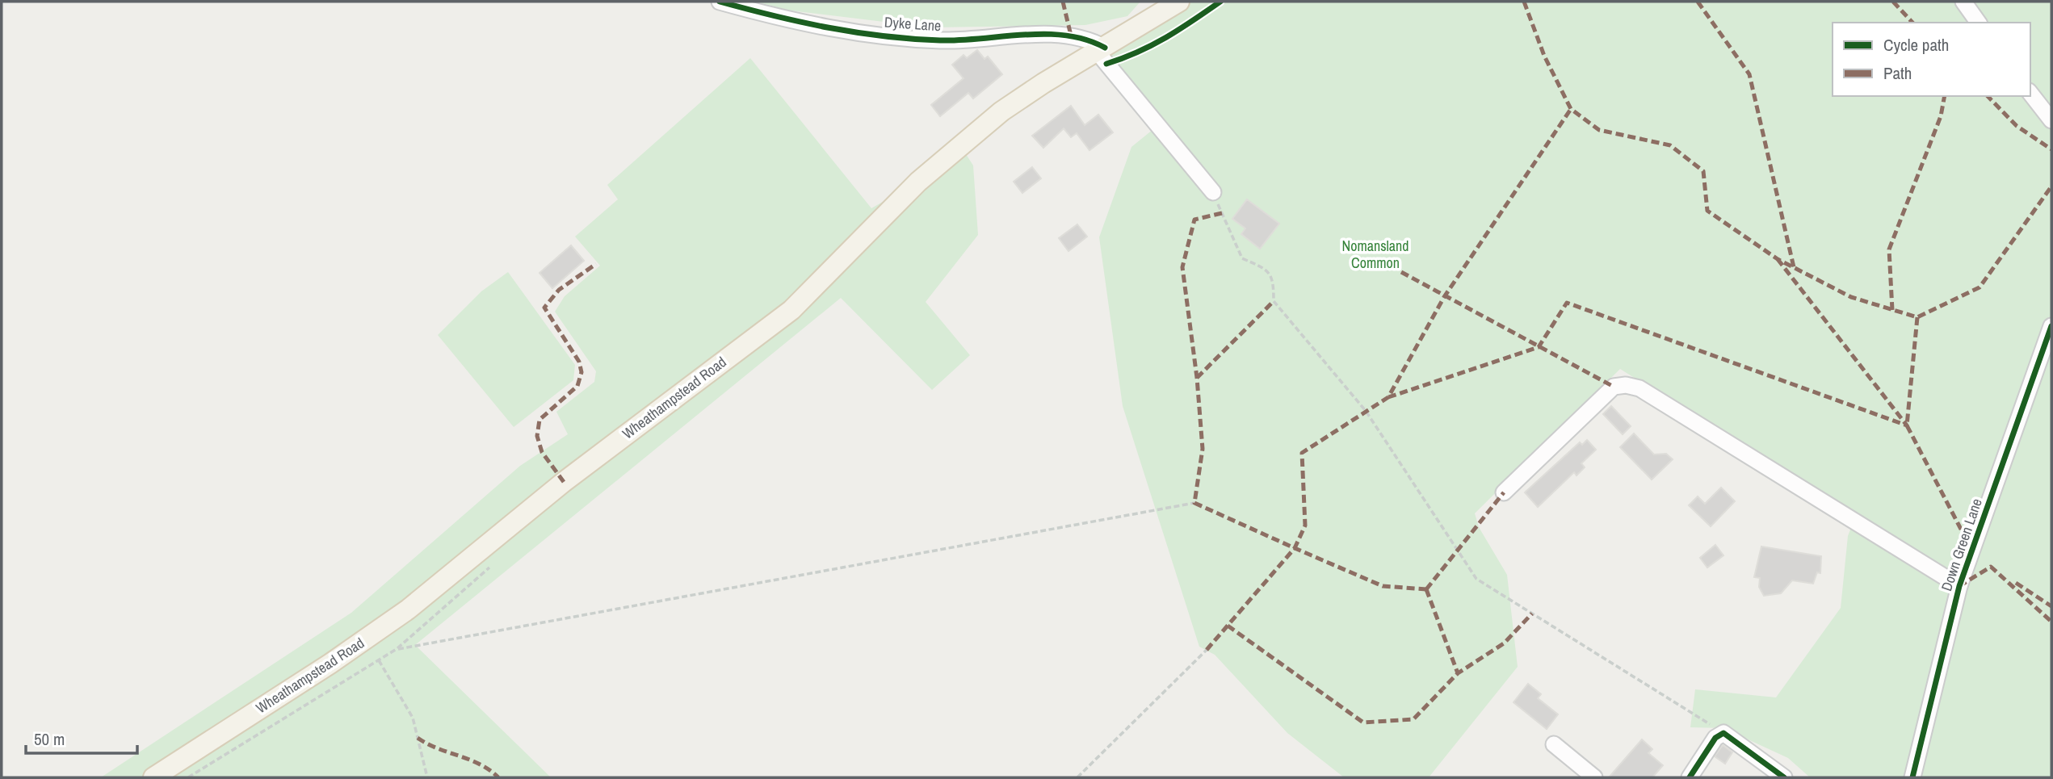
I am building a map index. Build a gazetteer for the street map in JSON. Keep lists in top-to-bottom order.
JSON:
{
  "streets": {
    "main road": ["Wheathampstead Road"],
    "street": ["Dyke Lane", "Down Green Lane"]
  },
  "crossings": [
    ["Dyke Lane", "Wheathampstead Road"]
  ],
  "parks": ["Nomansland Common"],
  "legend": ["Cycle path", "Path"],
  "scale_bar": "50 m"
}
